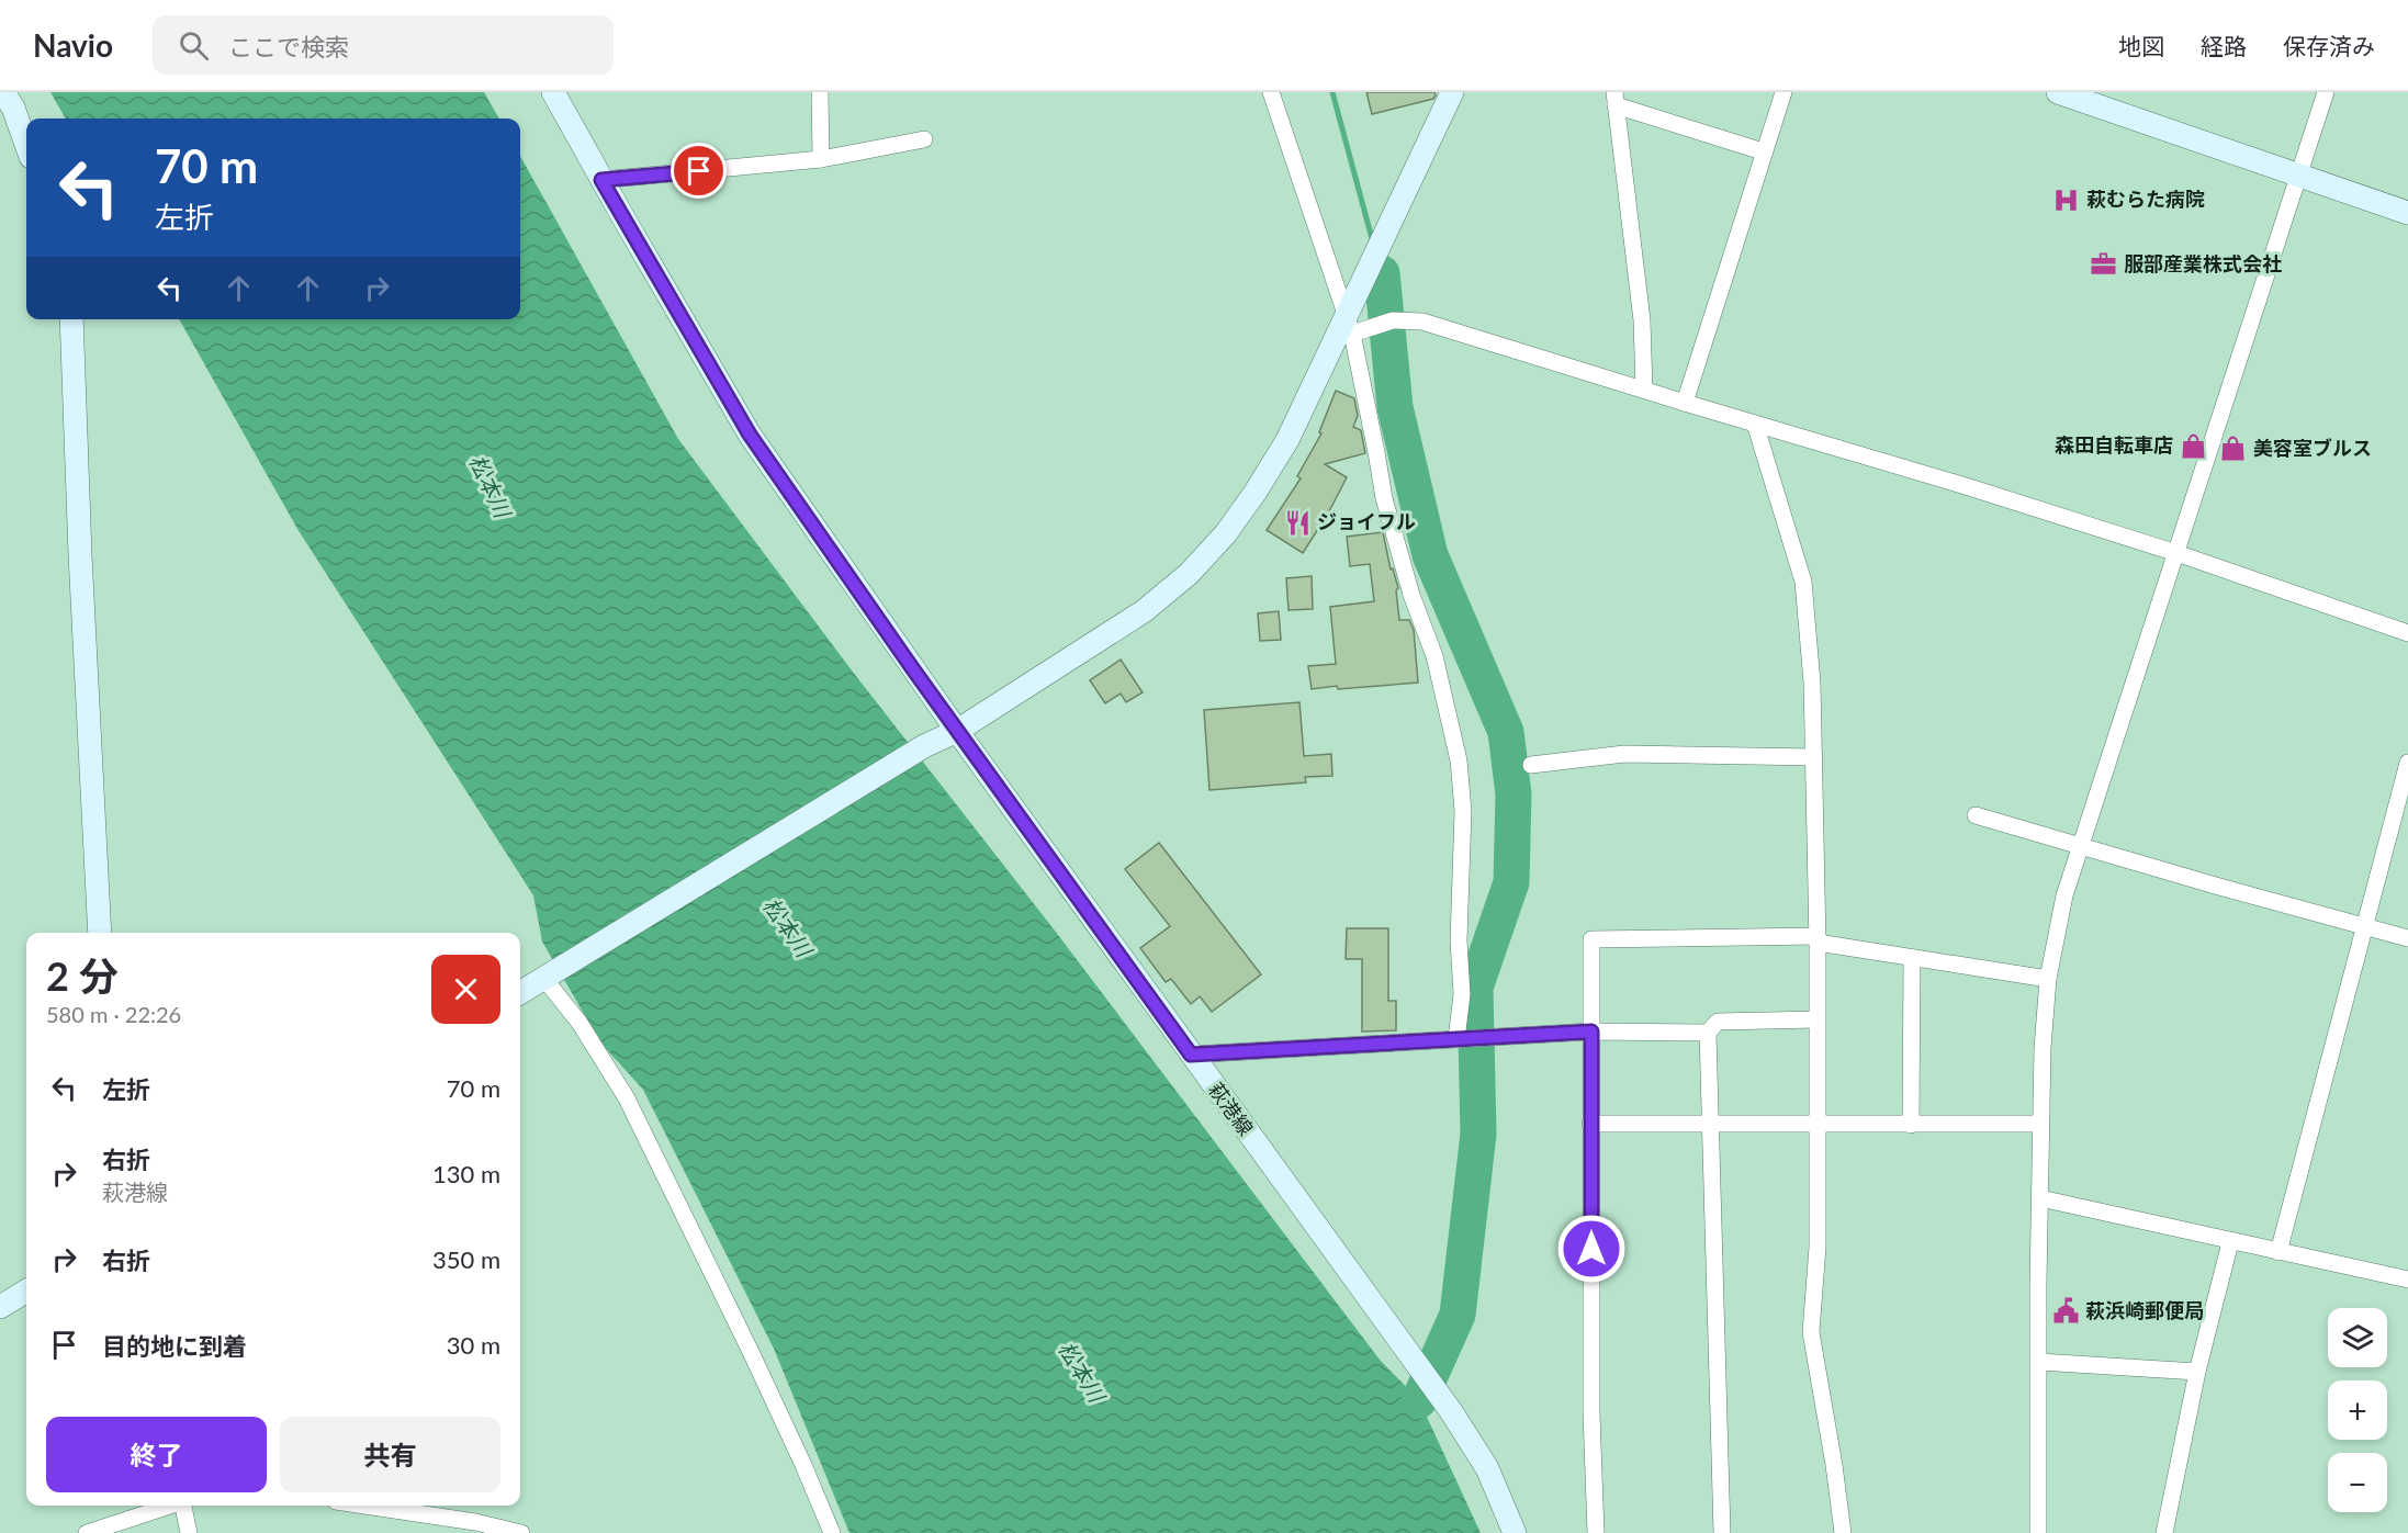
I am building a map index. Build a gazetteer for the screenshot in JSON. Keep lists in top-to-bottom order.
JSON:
{
  "streets": {
    "street": ["萩港線"]
  },
  "water": ["松本川"],
  "places": {
    "hospital": ["萩むらた病院"],
    "office": ["服部産業株式会社"],
    "shop": ["森田自転車店", "美容室ブルス"],
    "restaurant": ["ジョイフル"],
    "public building": ["萩浜崎郵便局"]
  },
  "page": {
    "header": "Navio",
    "search": "ここで検索",
    "nav": ["地図", "経路", "保存済み"],
    "turn": ["70 m", "左折"],
    "heading": ["2 分", "580 m · 22:26"],
    "list": [
      {
        "name": "左折",
        "value": "70 m"
      },
      {
        "name": "右折",
        "note": "萩港線",
        "value": "130 m"
      },
      {
        "name": "右折",
        "value": "350 m"
      },
      {
        "name": "目的地に到着",
        "value": "30 m"
      }
    ],
    "map_buttons": ["+", "−"],
    "buttons": ["終了", "共有"]
  }
}
